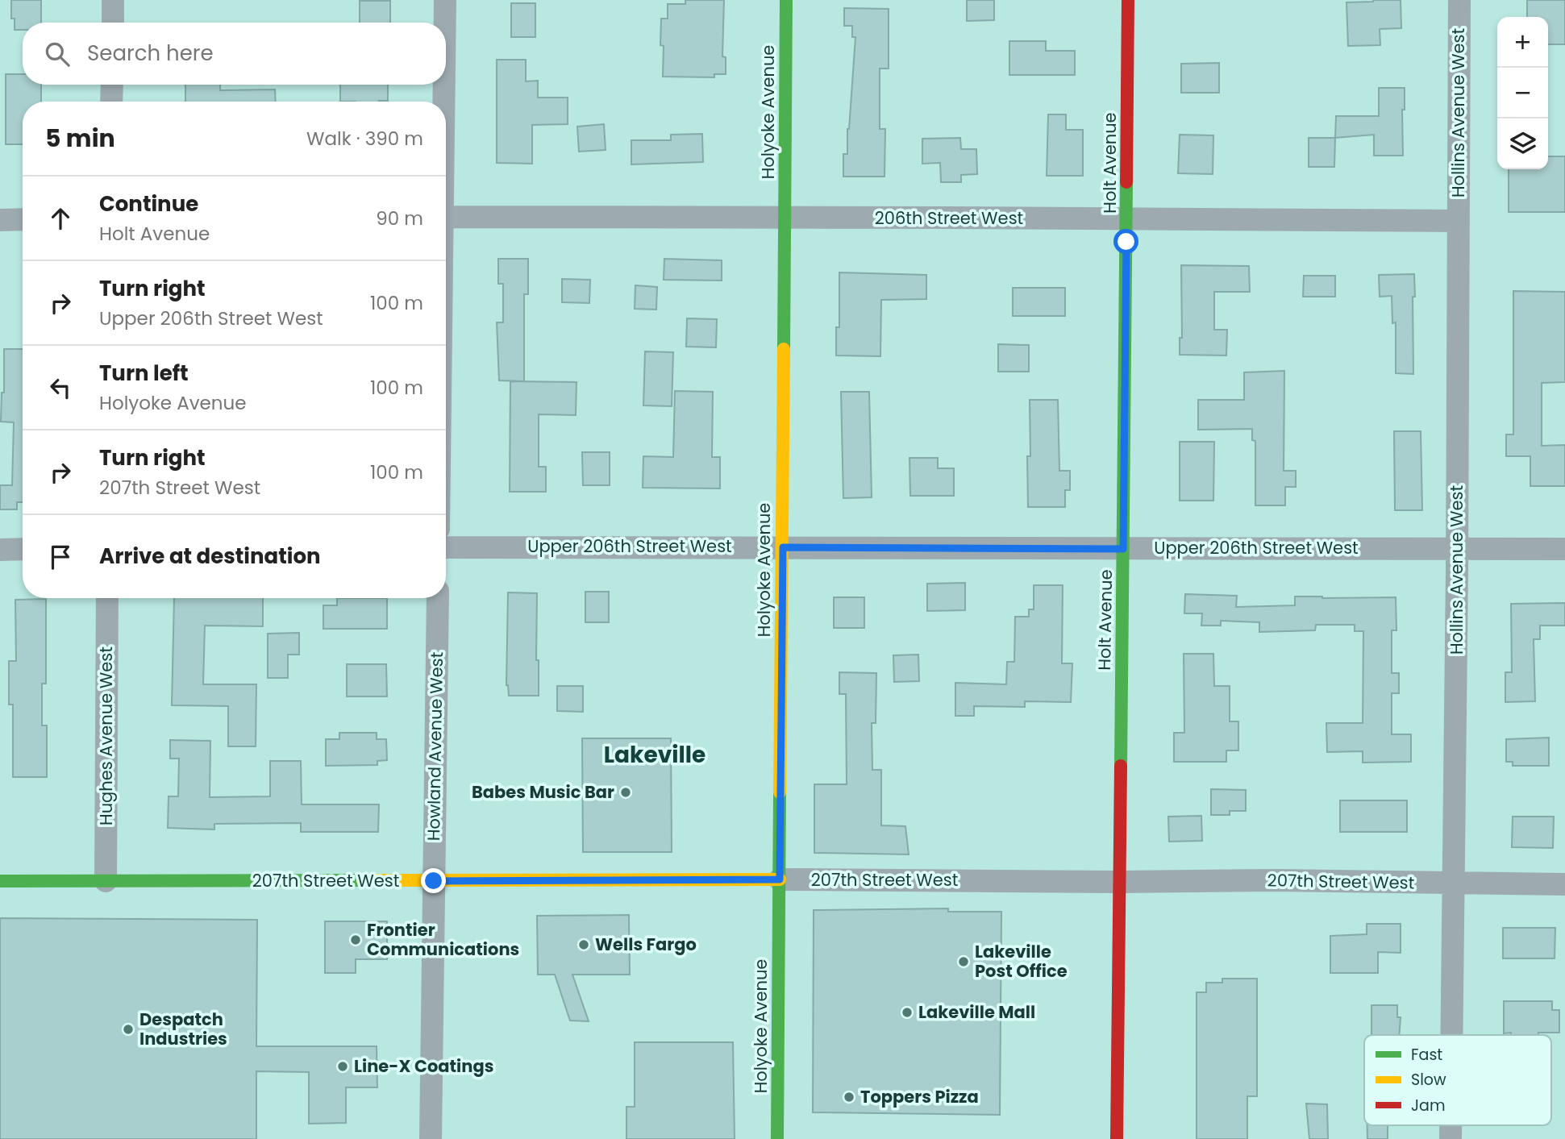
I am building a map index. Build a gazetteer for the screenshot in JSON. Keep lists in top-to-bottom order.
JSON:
{
  "streets": {
    "street": [
      "Holyoke Avenue",
      "Hollins Avenue West",
      "Holt Avenue",
      "206th Street West",
      "Upper 206th Street West",
      "Hughes Avenue West",
      "Howland Avenue West",
      "207th Street West"
    ]
  },
  "crossings": [
    ["Holyoke Avenue", "206th Street West"],
    ["Holyoke Avenue", "Upper 206th Street West"],
    ["Holyoke Avenue", "207th Street West"],
    ["Hollins Avenue West", "206th Street West"],
    ["Hollins Avenue West", "Upper 206th Street West"],
    ["Hollins Avenue West", "207th Street West"],
    ["Holt Avenue", "206th Street West"],
    ["Holt Avenue", "Upper 206th Street West"],
    ["Holt Avenue", "207th Street West"],
    ["Hughes Avenue West", "207th Street West"],
    ["Howland Avenue West", "207th Street West"]
  ],
  "districts": ["Lakeville"],
  "places": [
    "Babes Music Bar",
    "Frontier Communications",
    "Wells Fargo",
    "Lakeville Post Office",
    "Lakeville Mall",
    "Despatch Industries",
    "Line-X Coatings",
    "Toppers Pizza"
  ],
  "legend": ["Fast", "Slow", "Jam"],
  "page": {
    "map_buttons": ["+", "−"],
    "search": "Search here",
    "heading": ["5 min", "Walk · 390 m"],
    "list": [
      ["Continue", "Holt Avenue", "90 m"],
      ["Turn right", "Upper 206th Street West", "100 m"],
      ["Turn left", "Holyoke Avenue", "100 m"],
      ["Turn right", "207th Street West", "100 m"],
      "Arrive at destination"
    ]
  }
}
